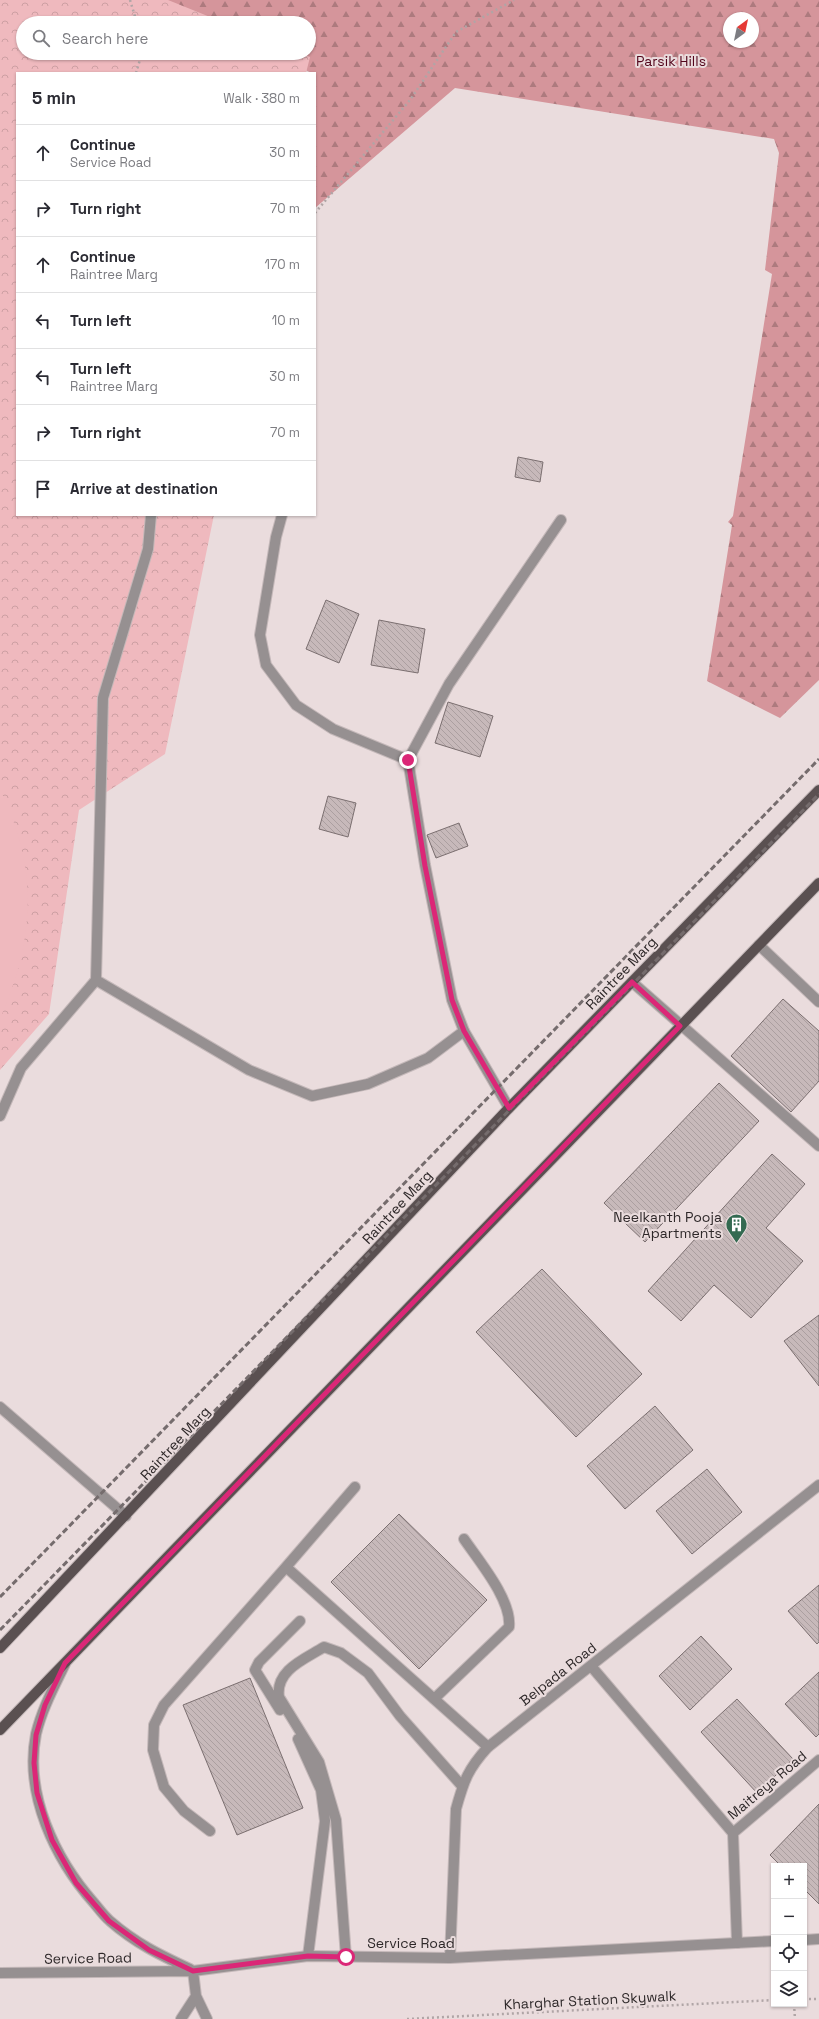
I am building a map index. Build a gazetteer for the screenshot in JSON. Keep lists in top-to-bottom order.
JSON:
{
  "streets": {
    "main road": ["Raintree Marg"],
    "street": ["Belpada Road", "Maitreya Road", "Service Road"],
    "path": ["Kharghar Station Skywalk"]
  },
  "crossings": [
    ["Belpada Road", "Service Road"]
  ],
  "parks": ["Parsik Hills"],
  "places": {
    "building": ["Neelkanth Pooja Apartments"]
  },
  "north": "top right",
  "page": {
    "search": "Search here",
    "heading": ["5 min", "Walk · 380 m"],
    "list": [
      ["Continue", "Service Road", "30 m"],
      ["Turn right", "70 m"],
      ["Continue", "Raintree Marg", "170 m"],
      ["Turn left", "10 m"],
      ["Turn left", "Raintree Marg", "30 m"],
      ["Turn right", "70 m"],
      "Arrive at destination"
    ],
    "map_buttons": ["+", "−"]
  }
}
